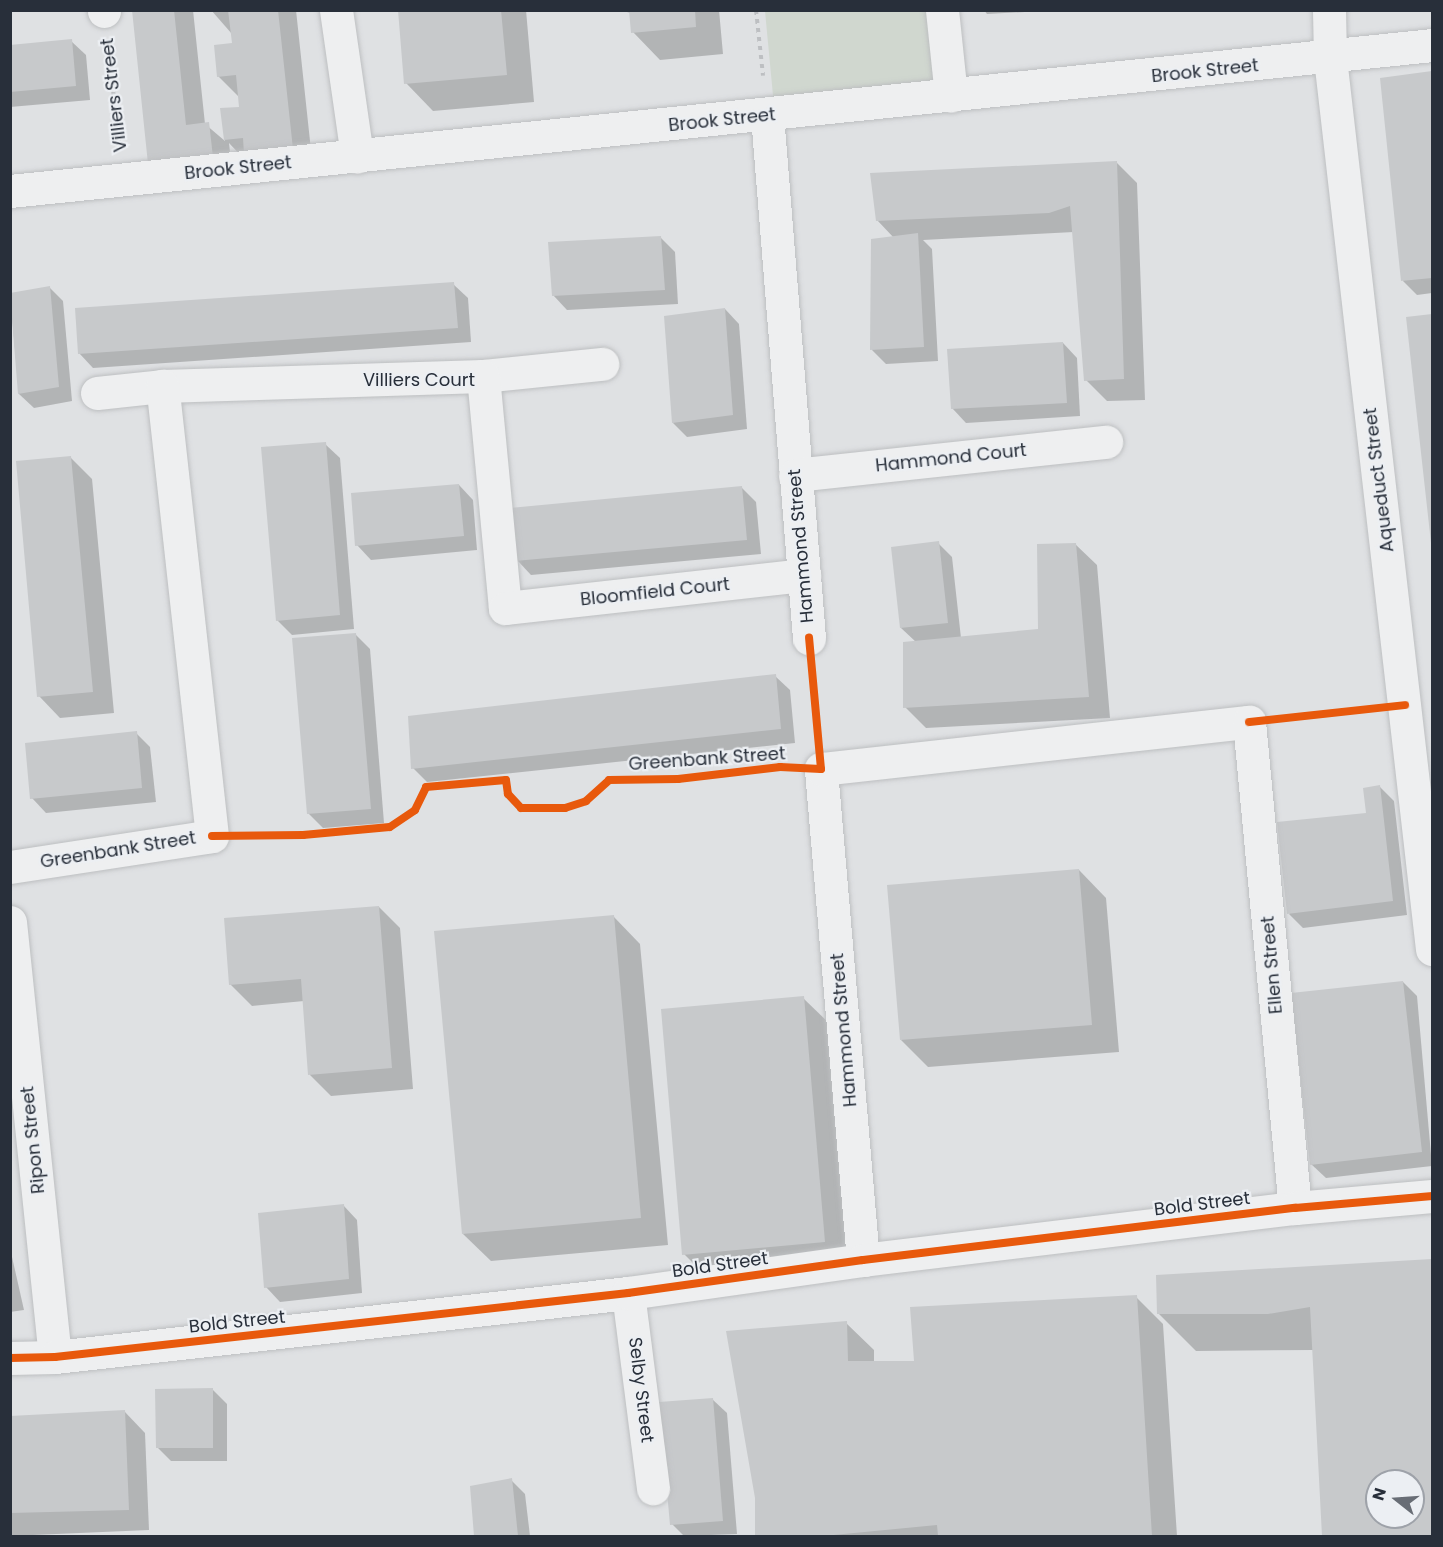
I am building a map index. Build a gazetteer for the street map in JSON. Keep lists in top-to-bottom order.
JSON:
{
  "streets": {
    "street": [
      "Brook Street",
      "Villiers Court",
      "Hammond Court",
      "Aqueduct Street",
      "Hammond Street",
      "Bloomfield Court",
      "Greenbank Street",
      "Ellen Street",
      "Ripon Street",
      "Bold Street",
      "Selby Street"
    ],
    "path": ["Villiers Street"]
  },
  "crossings": [
    ["Brook Street", "Villiers Street"],
    ["Brook Street", "Aqueduct Street"],
    ["Brook Street", "Hammond Street"],
    ["Villiers Court", "Bloomfield Court"],
    ["Villiers Court", "Greenbank Street"],
    ["Hammond Court", "Hammond Street"],
    ["Hammond Street", "Bloomfield Court"],
    ["Hammond Street", "Ellen Street"],
    ["Hammond Street", "Bold Street"],
    ["Ellen Street", "Bold Street"],
    ["Ripon Street", "Bold Street"],
    ["Bold Street", "Selby Street"]
  ],
  "north": "left"
}
